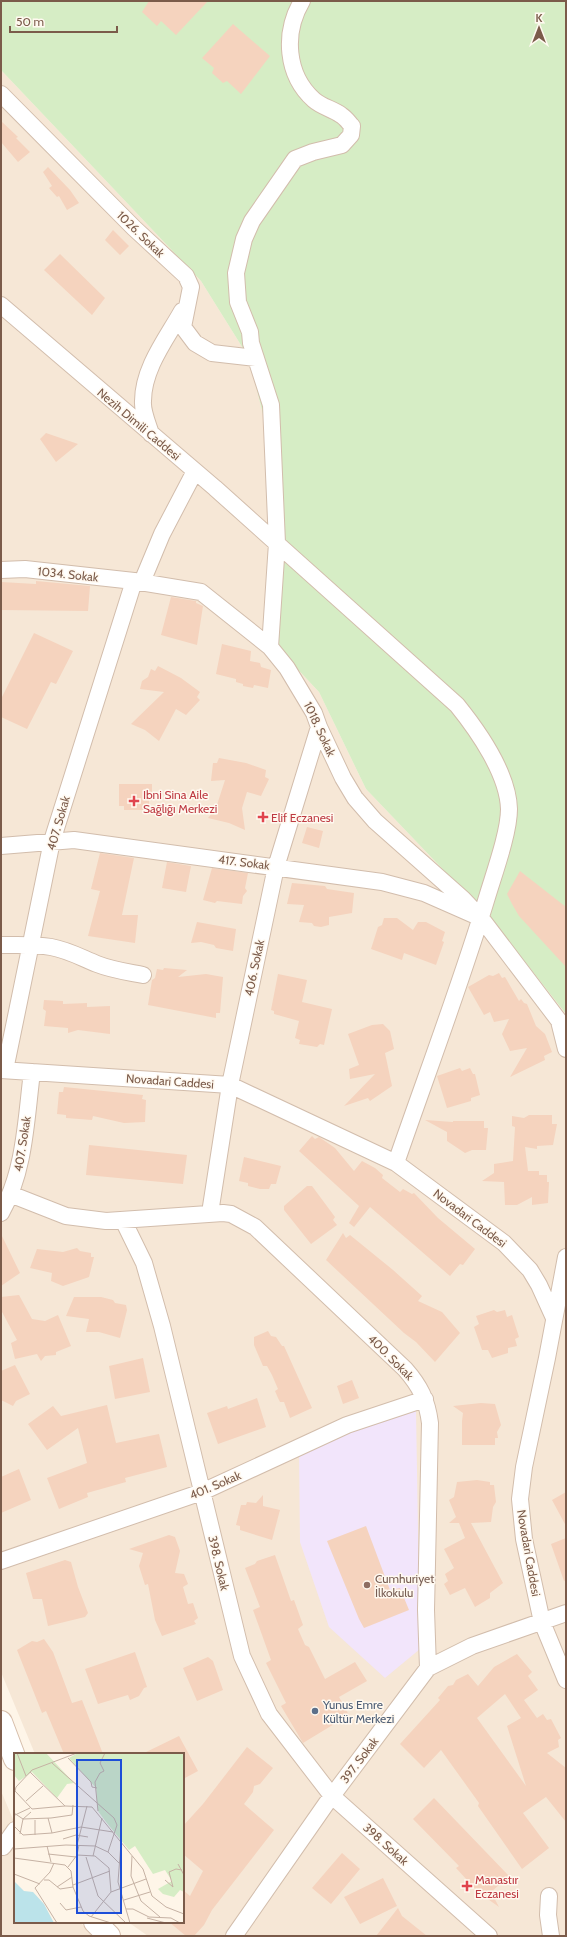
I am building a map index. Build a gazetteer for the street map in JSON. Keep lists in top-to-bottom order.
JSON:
{
  "streets": {
    "street": [
      "1026. Sokak",
      "Nezih Dimili Caddesi",
      "1034. Sokak",
      "1018. Sokak",
      "407. Sokak",
      "417. Sokak",
      "406. Sokak",
      "Novadari Caddesi",
      "400. Sokak",
      "401. Sokak",
      "398. Sokak",
      "397. Sokak"
    ]
  },
  "crossings": [
    ["Nezih Dimili Caddesi", "1018. Sokak"],
    ["Nezih Dimili Caddesi", "407. Sokak"],
    ["Nezih Dimili Caddesi", "417. Sokak"],
    ["Nezih Dimili Caddesi", "Novadari Caddesi"],
    ["1034. Sokak", "1018. Sokak"],
    ["1034. Sokak", "407. Sokak"],
    ["1018. Sokak", "407. Sokak"],
    ["1018. Sokak", "417. Sokak"],
    ["1018. Sokak", "406. Sokak"],
    ["407. Sokak", "417. Sokak"],
    ["407. Sokak", "Novadari Caddesi"],
    ["417. Sokak", "406. Sokak"],
    ["406. Sokak", "Novadari Caddesi"],
    ["406. Sokak", "400. Sokak"],
    ["Novadari Caddesi", "397. Sokak"],
    ["400. Sokak", "401. Sokak"],
    ["400. Sokak", "398. Sokak"],
    ["400. Sokak", "397. Sokak"],
    ["401. Sokak", "398. Sokak"],
    ["398. Sokak", "397. Sokak"]
  ],
  "places": {
    "health": ["Ibni Sina Aile Sağlığı Merkezi", "Elif Eczanesi", "Manastır Eczanesi"],
    "other": ["Cumhuriyet İlkokulu", "Yunus Emre Kültür Merkezi"]
  },
  "scale_bar": "50 m",
  "north": "top"
}
